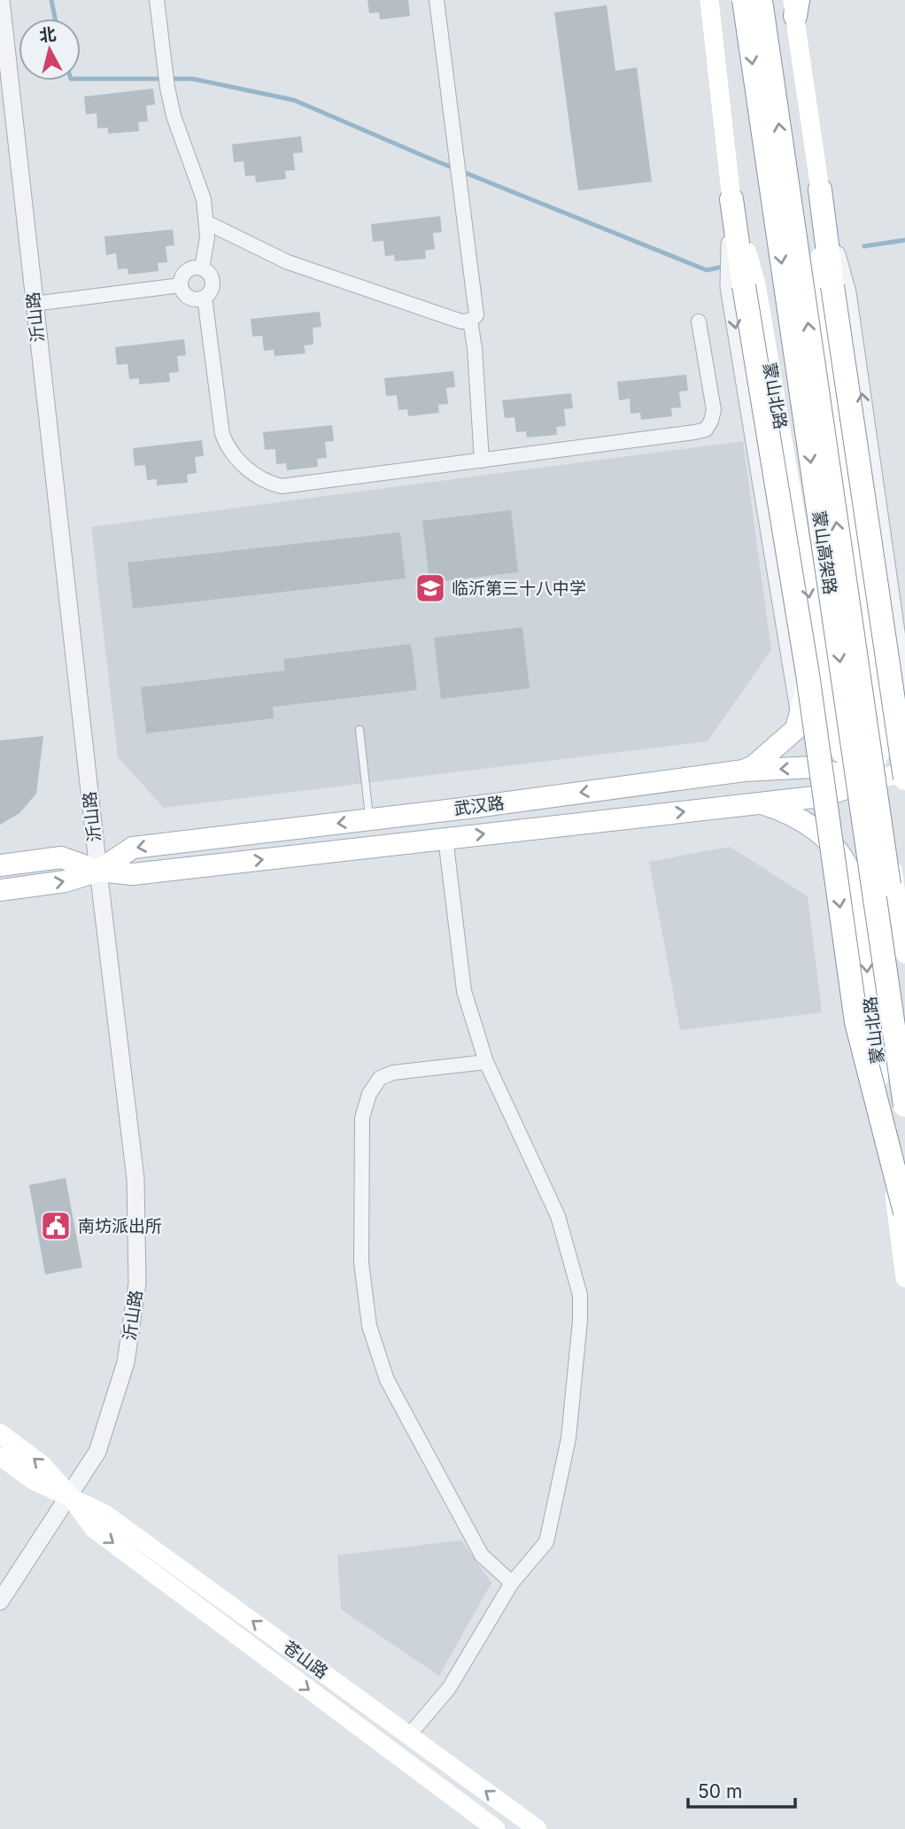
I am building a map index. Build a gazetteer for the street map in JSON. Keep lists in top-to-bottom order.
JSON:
{
  "streets": {
    "highway": ["蒙山高架路"],
    "main road": ["蒙山北路", "武汉路", "苍山路"],
    "street": ["沂山路"]
  },
  "crossings": [
    ["沂山路", "武汉路"],
    ["沂山路", "苍山路"],
    ["蒙山北路", "武汉路"]
  ],
  "places": {
    "school or university": ["临沂第三十八中学"],
    "public building": ["南坊派出所"]
  },
  "scale_bar": "50 m",
  "north": "top"
}
